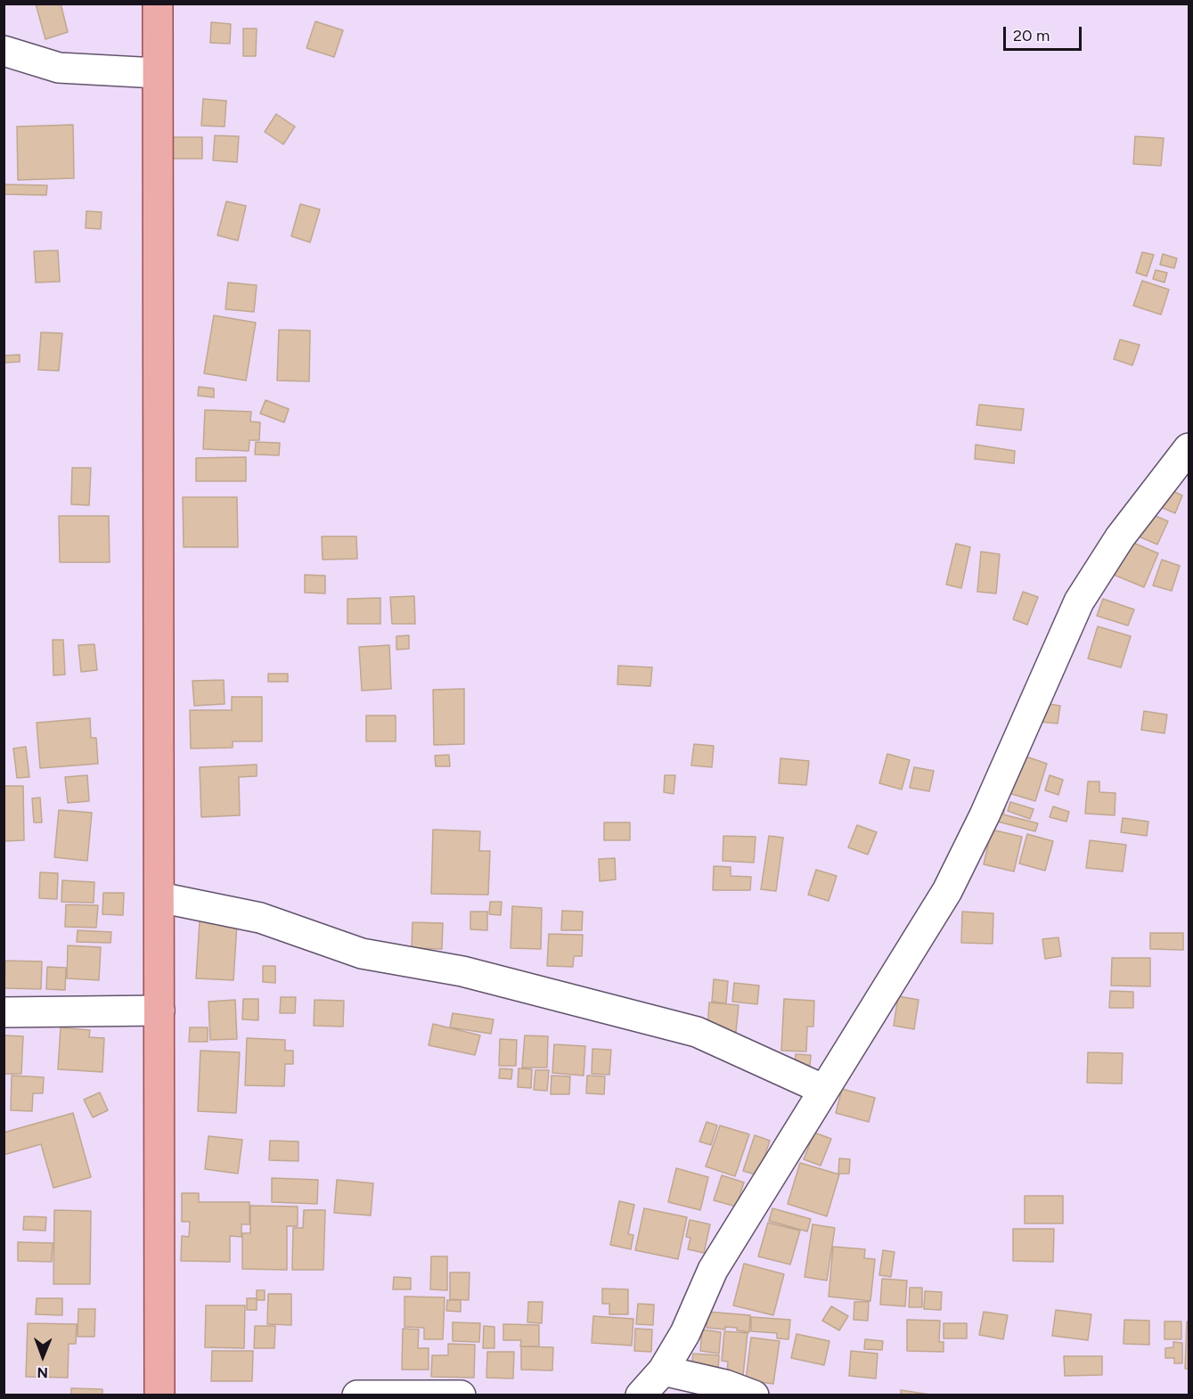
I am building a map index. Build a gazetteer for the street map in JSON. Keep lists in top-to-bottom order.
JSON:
{
  "scale_bar": "20 m",
  "north": "bottom"
}
